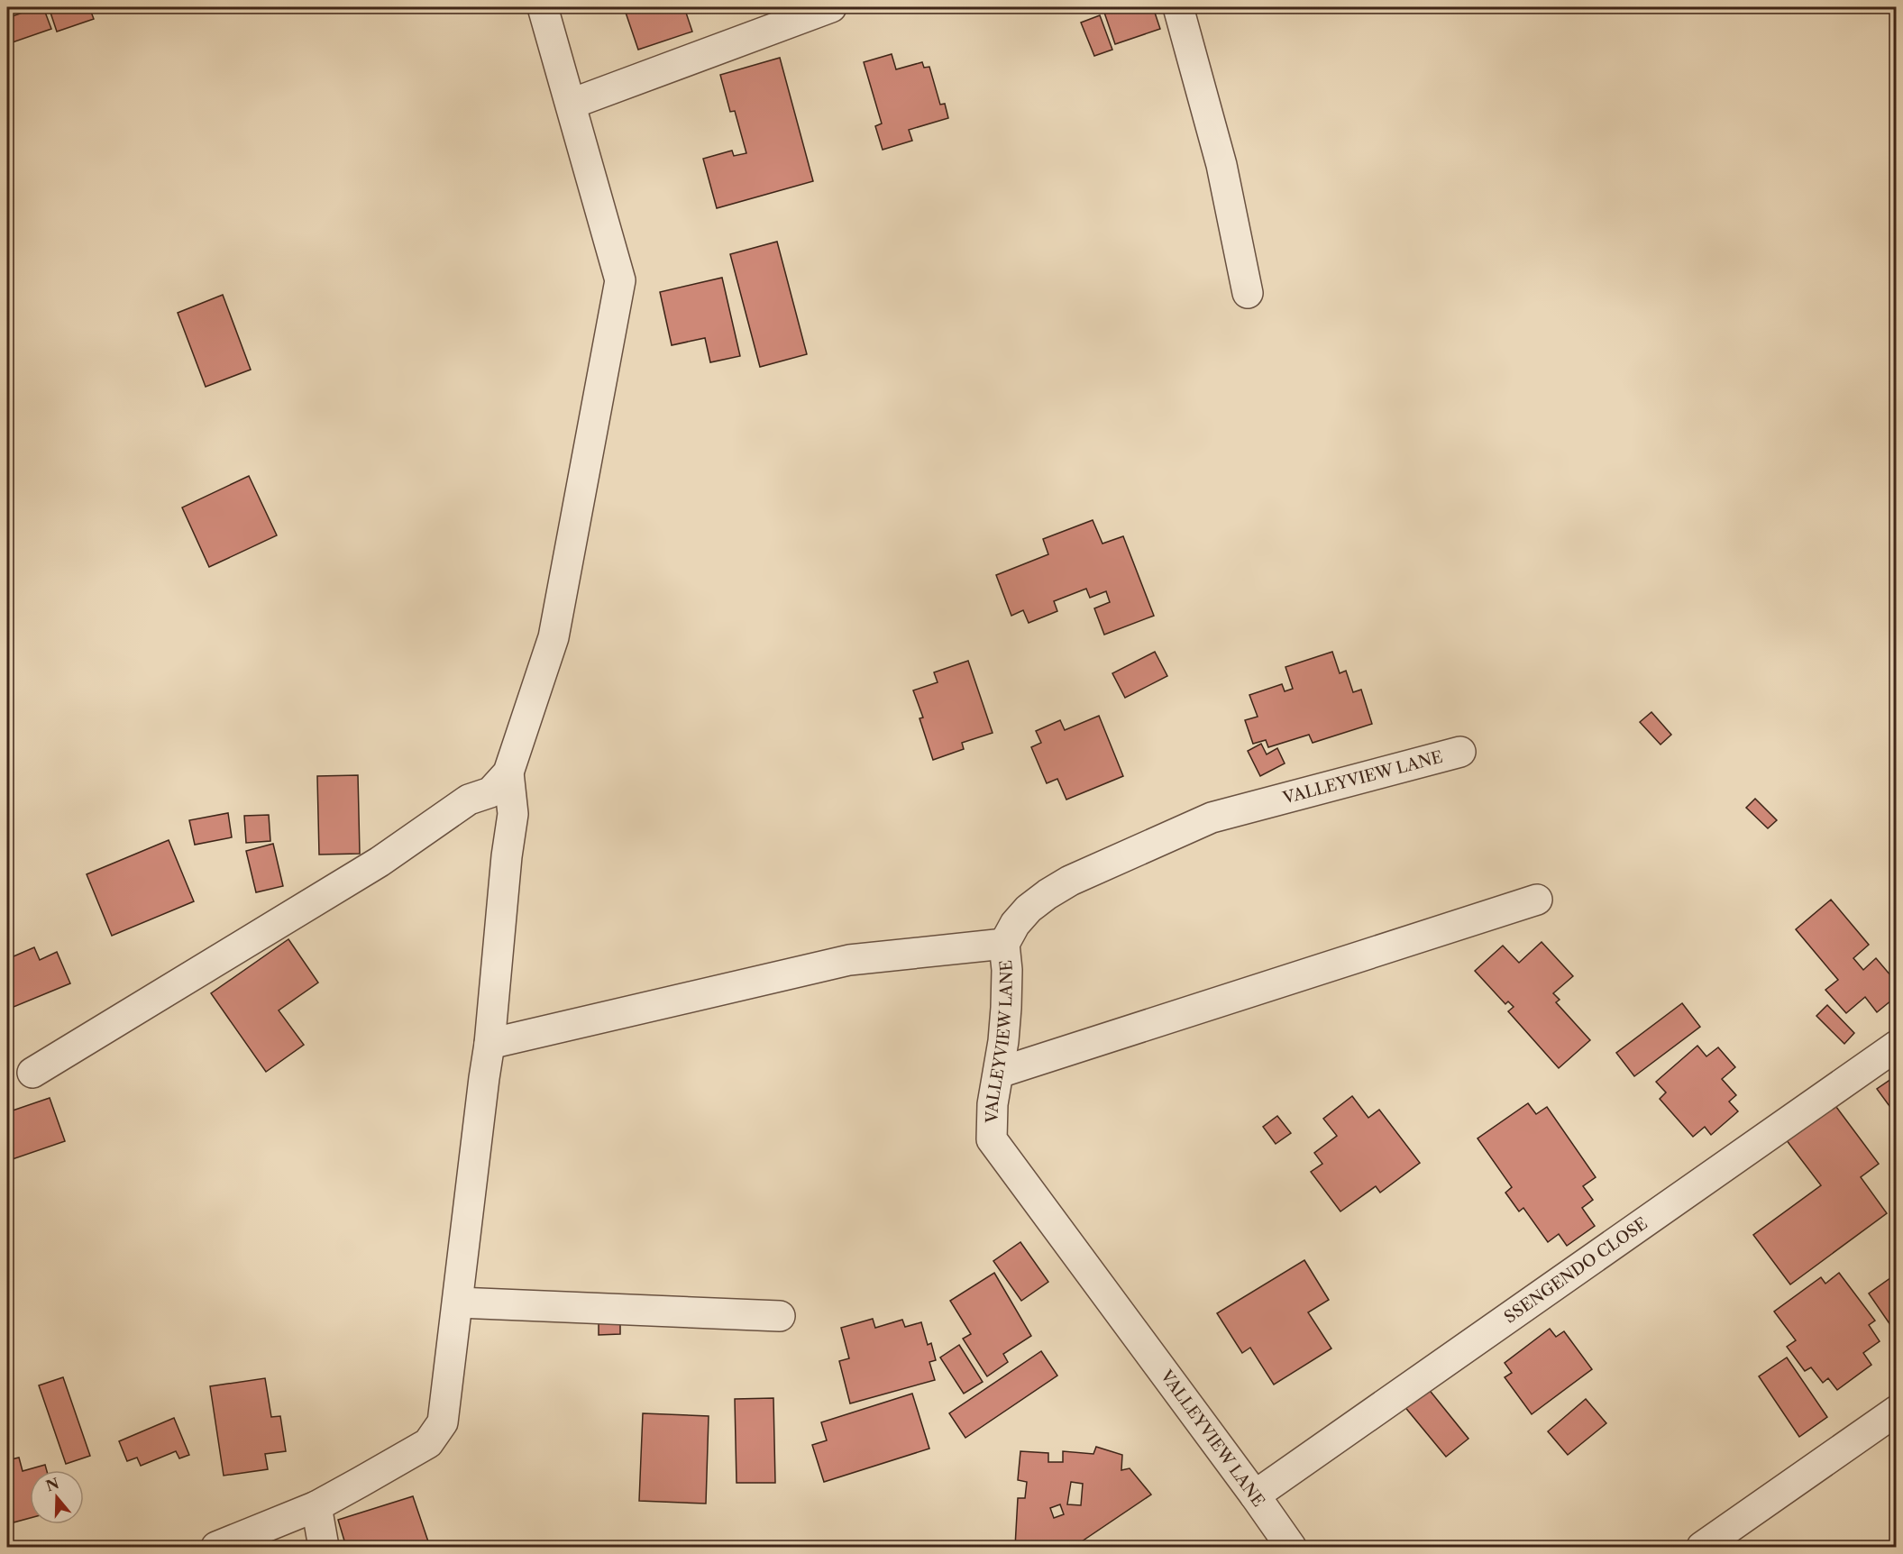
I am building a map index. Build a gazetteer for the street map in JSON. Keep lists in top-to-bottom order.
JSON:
{
  "streets": {
    "street": ["VALLEYVIEW LANE", "SSENGENDO CLOSE"]
  },
  "crossings": [
    ["VALLEYVIEW LANE", "SSENGENDO CLOSE"]
  ],
  "north": "top"
}
